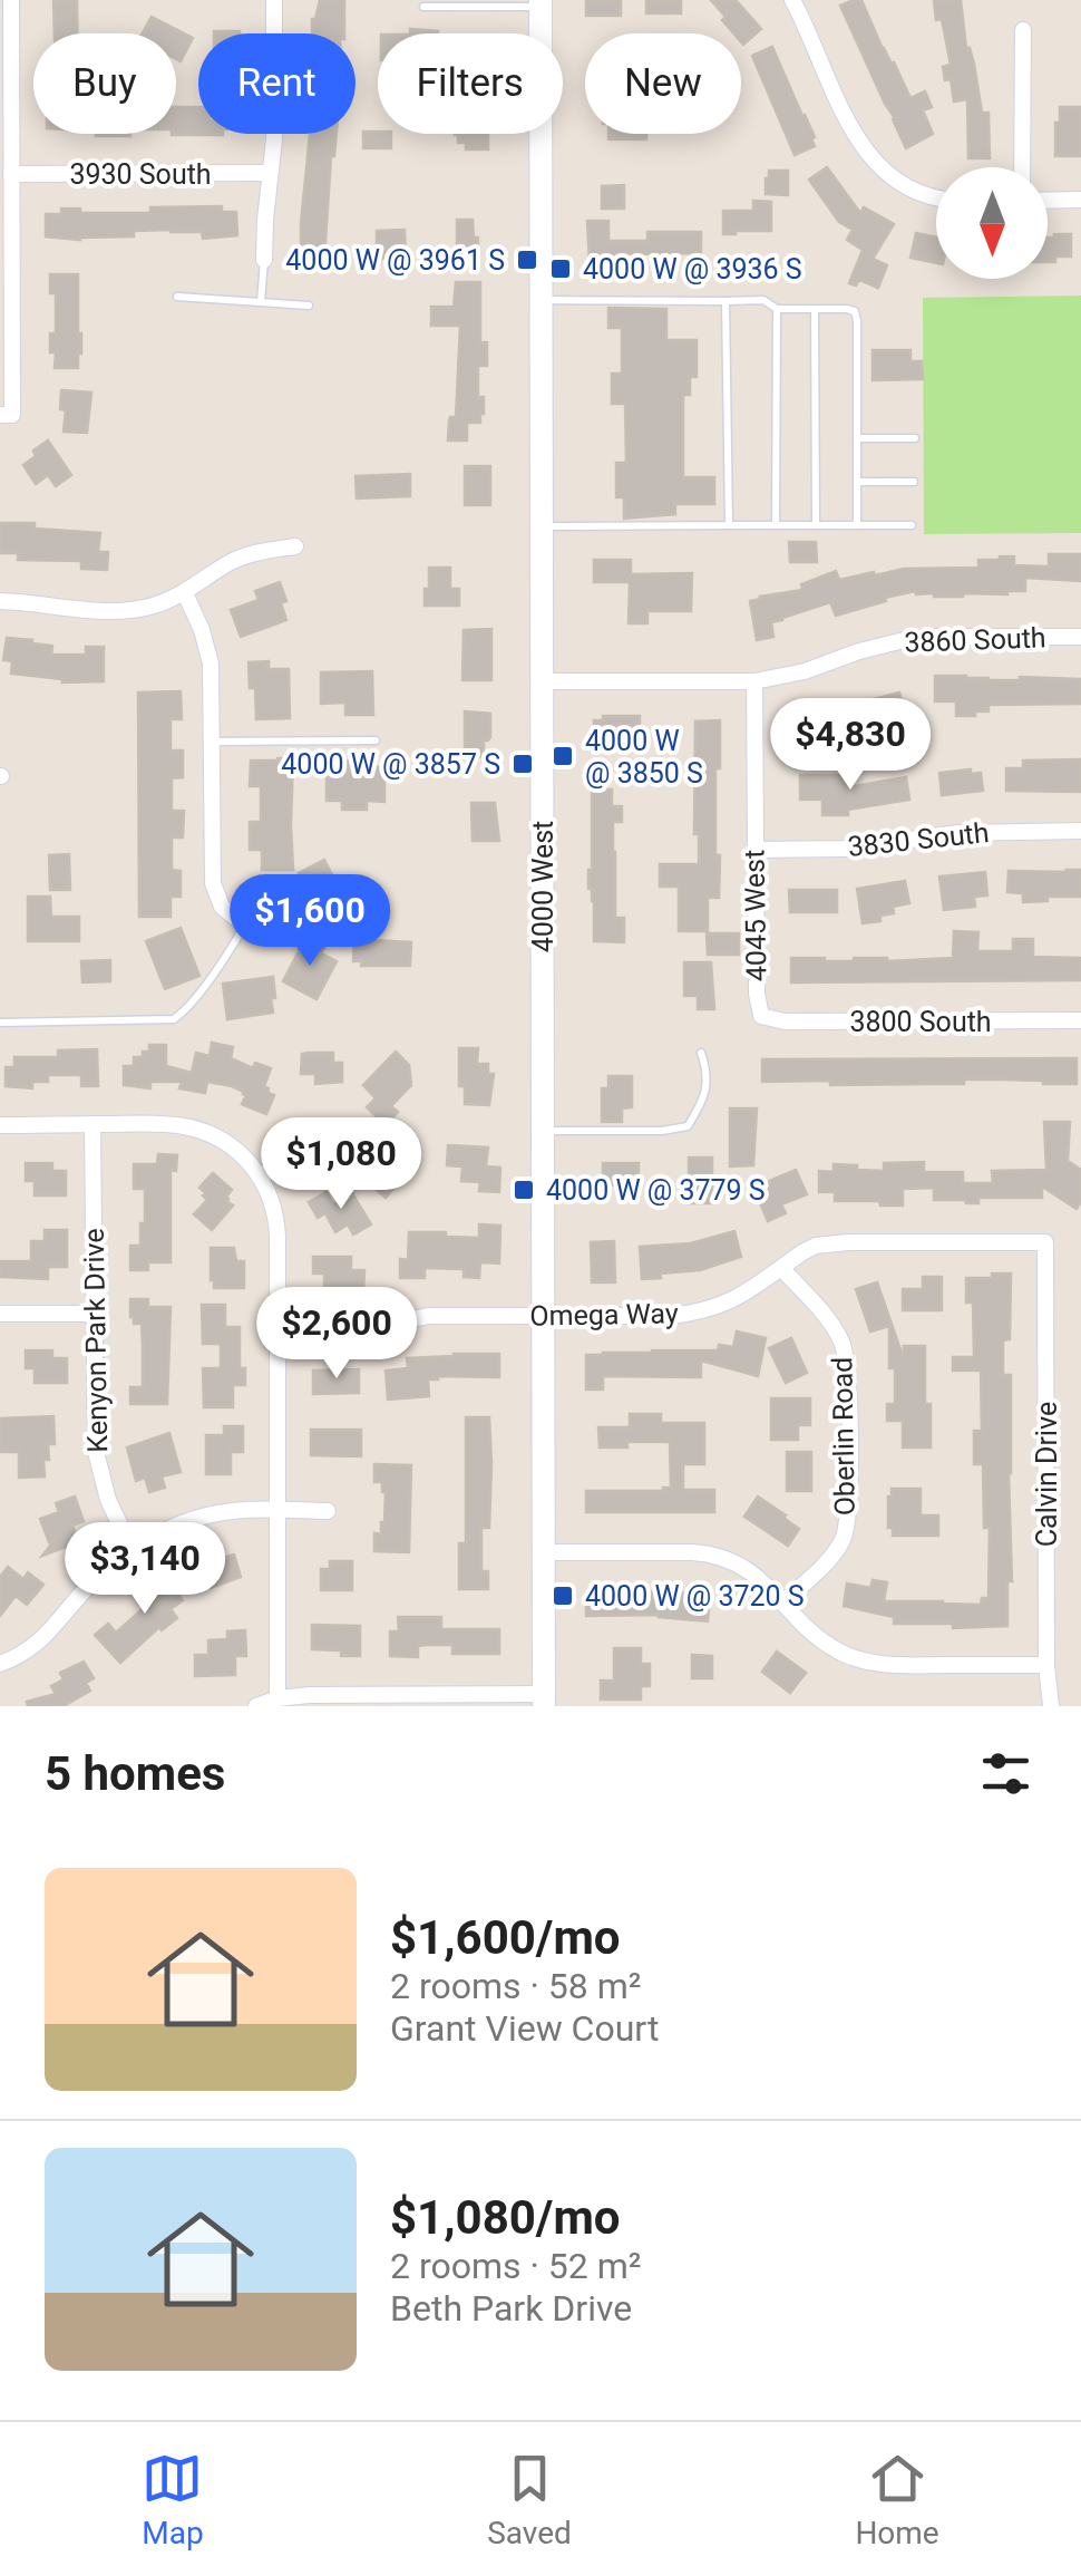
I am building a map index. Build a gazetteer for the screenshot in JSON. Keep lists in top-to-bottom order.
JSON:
{
  "streets": {
    "street": [
      "3930 South",
      "3860 South",
      "3830 South",
      "4000 West",
      "4045 West",
      "3800 South",
      "Omega Way",
      "Kenyon Park Drive",
      "Oberlin Road",
      "Calvin Drive"
    ]
  },
  "crossings": [
    ["3860 South", "4000 West"],
    ["3860 South", "4045 West"],
    ["3830 South", "4045 West"],
    ["4000 West", "Omega Way"],
    ["4045 West", "3800 South"],
    ["Omega Way", "Oberlin Road"],
    ["Omega Way", "Calvin Drive"]
  ],
  "places": {
    "transit": [
      "4000 W @ 3961 S",
      "4000 W @ 3936 S",
      "4000 W @ 3850 S",
      "4000 W @ 3857 S",
      "4000 W @ 3779 S",
      "4000 W @ 3720 S"
    ]
  },
  "north": "bottom",
  "page": {
    "chip": [
      "Buy",
      "Rent",
      "Filters",
      "New"
    ],
    "price": [
      "$4,830",
      "$1,600",
      "$1,080",
      "$2,600",
      "$3,140"
    ],
    "heading": "5 homes",
    "list": [
      {
        "name": "$1,600/mo",
        "note": "2 rooms · 58 m² · Grant View Court"
      },
      {
        "name": "$1,080/mo",
        "note": "2 rooms · 52 m² · Beth Park Drive"
      }
    ],
    "tabs": ["Map", "Saved", "Home"]
  }
}
